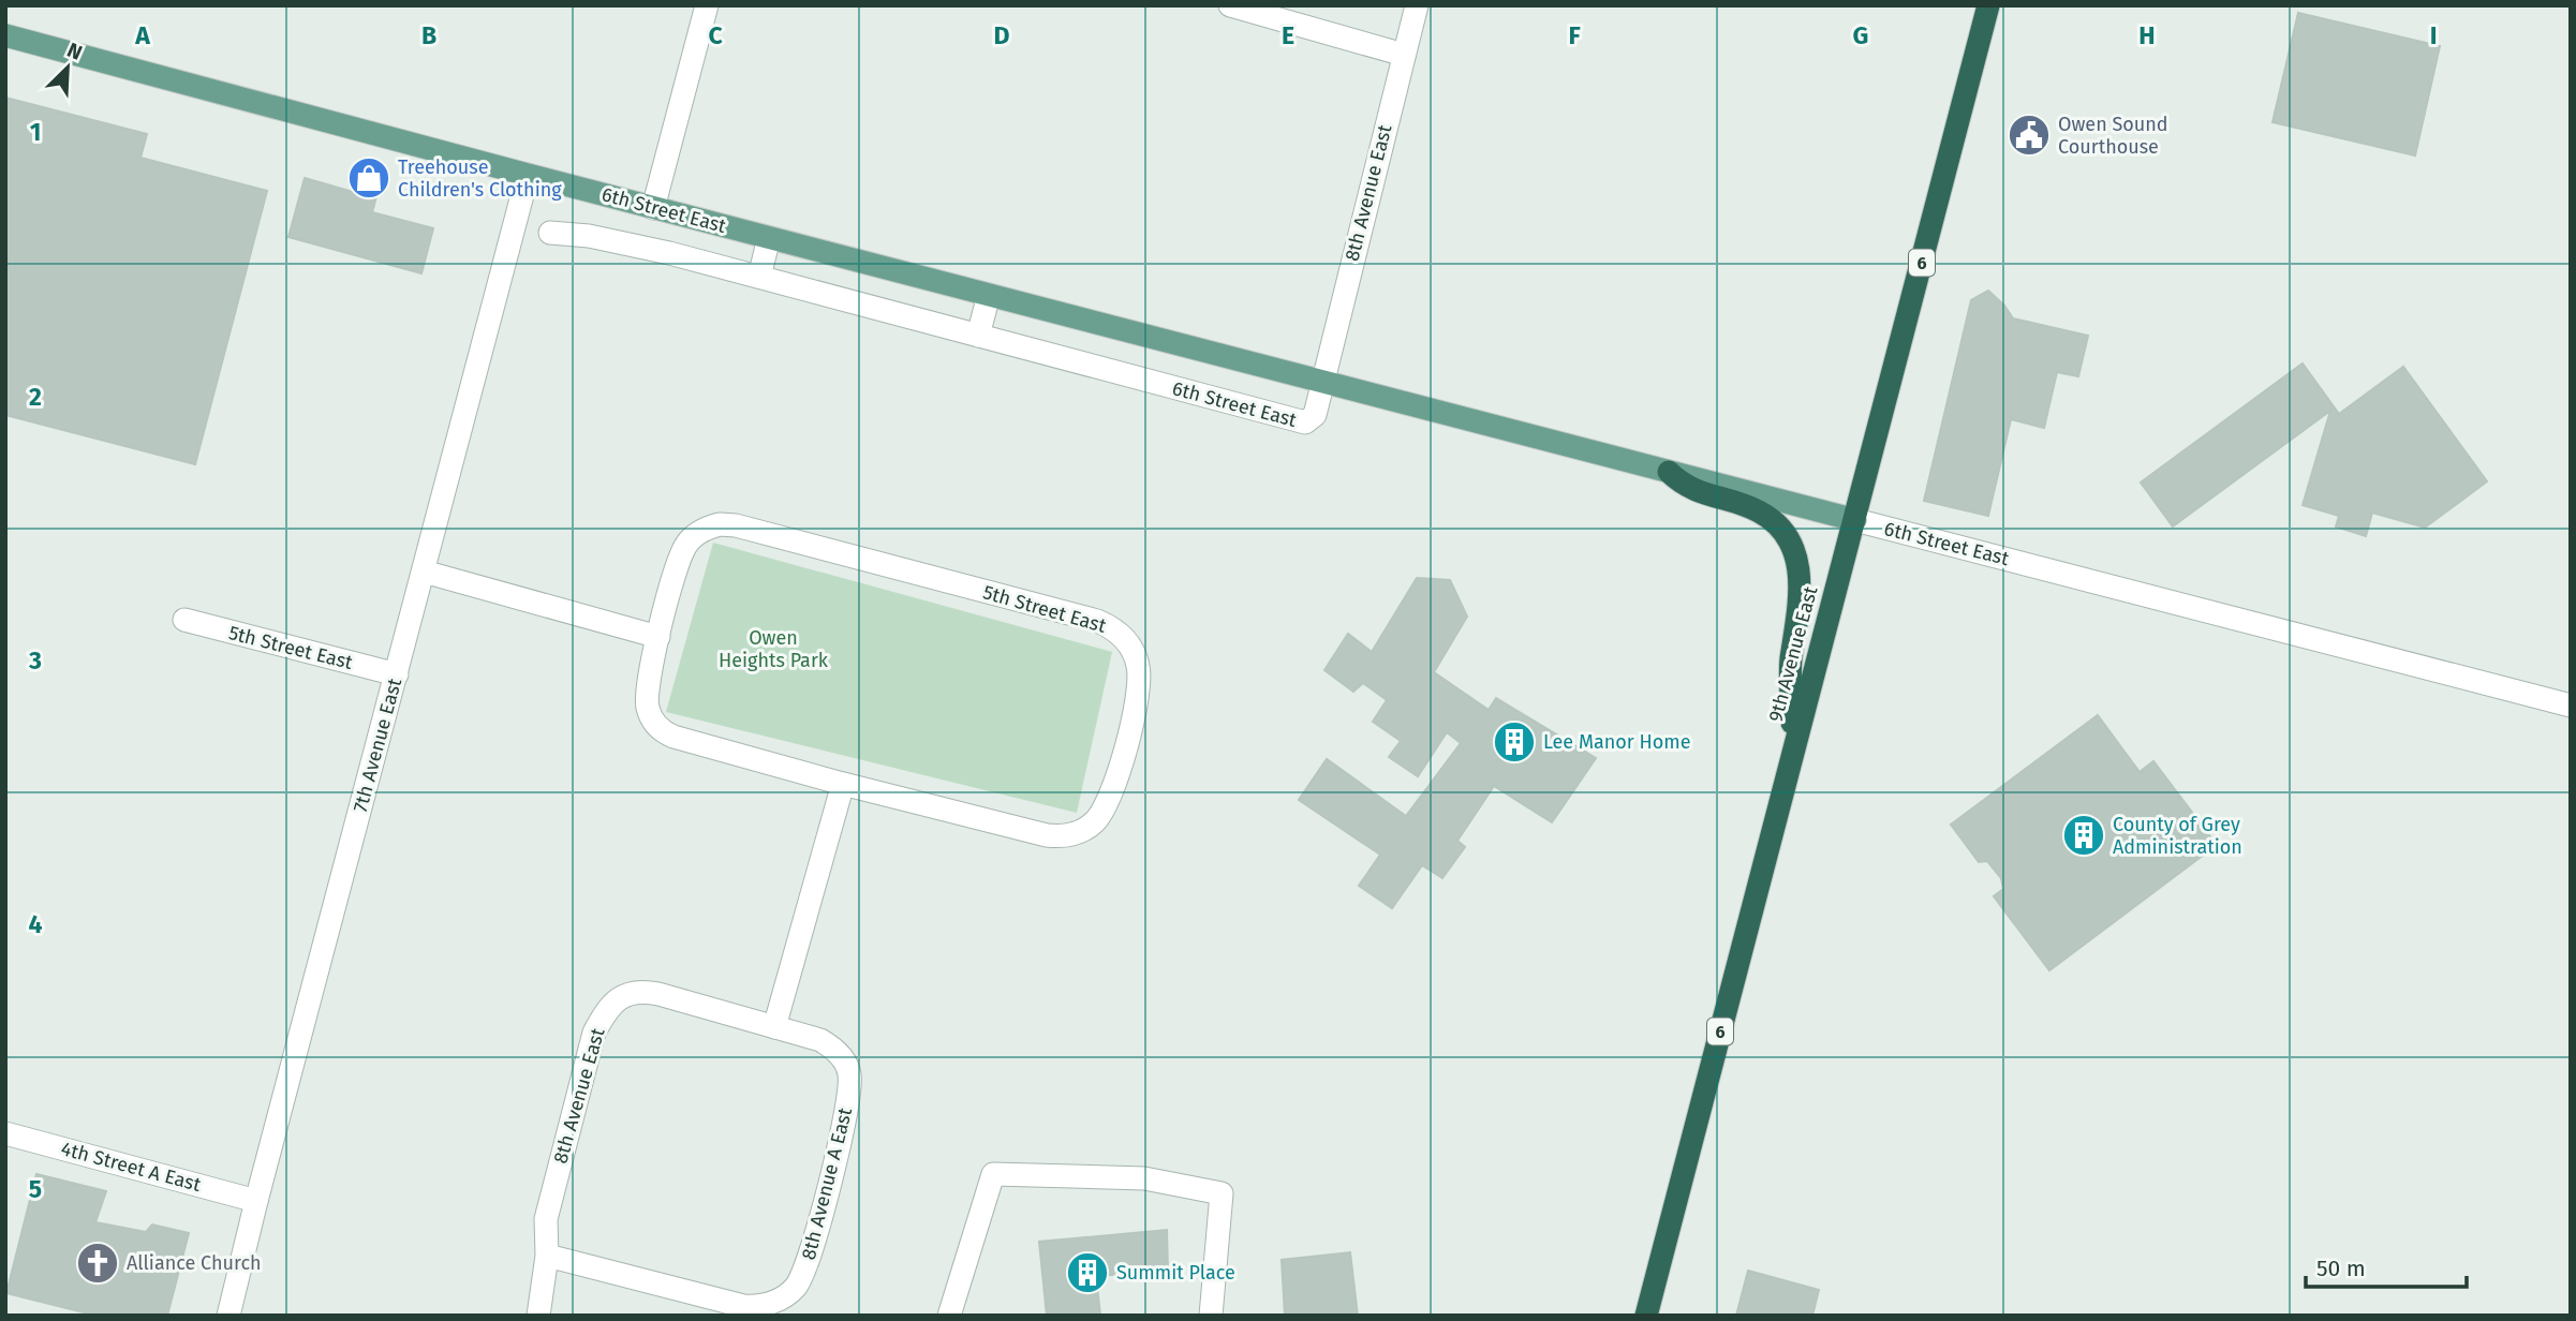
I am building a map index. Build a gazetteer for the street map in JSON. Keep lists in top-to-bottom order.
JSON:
{
  "streets": {
    "highway": ["6", "9th Avenue East"],
    "main road": ["6th Street East"],
    "street": [
      "8th Avenue East",
      "5th Street East",
      "7th Avenue East",
      "4th Street A East",
      "8th Avenue A East"
    ]
  },
  "crossings": [
    ["8th Avenue East", "6th Street East"],
    ["8th Avenue East", "8th Avenue A East"],
    ["6th Street East", "9th Avenue East"],
    ["6th Street East", "7th Avenue East"],
    ["5th Street East", "7th Avenue East"],
    ["7th Avenue East", "4th Street A East"]
  ],
  "parks": ["Owen Heights Park"],
  "places": {
    "public building": ["Owen Sound Courthouse"],
    "shop": ["Treehouse Children's Clothing"],
    "building": ["Lee Manor Home", "County of Grey Administration", "Summit Place"],
    "church": ["Alliance Church"]
  },
  "scale_bar": "50 m",
  "north": "top right",
  "grid": {
    "columns": [
      "A",
      "B",
      "C",
      "D",
      "E",
      "F",
      "G",
      "H",
      "I"
    ],
    "rows": [
      "1",
      "2",
      "3",
      "4",
      "5"
    ]
  }
}
